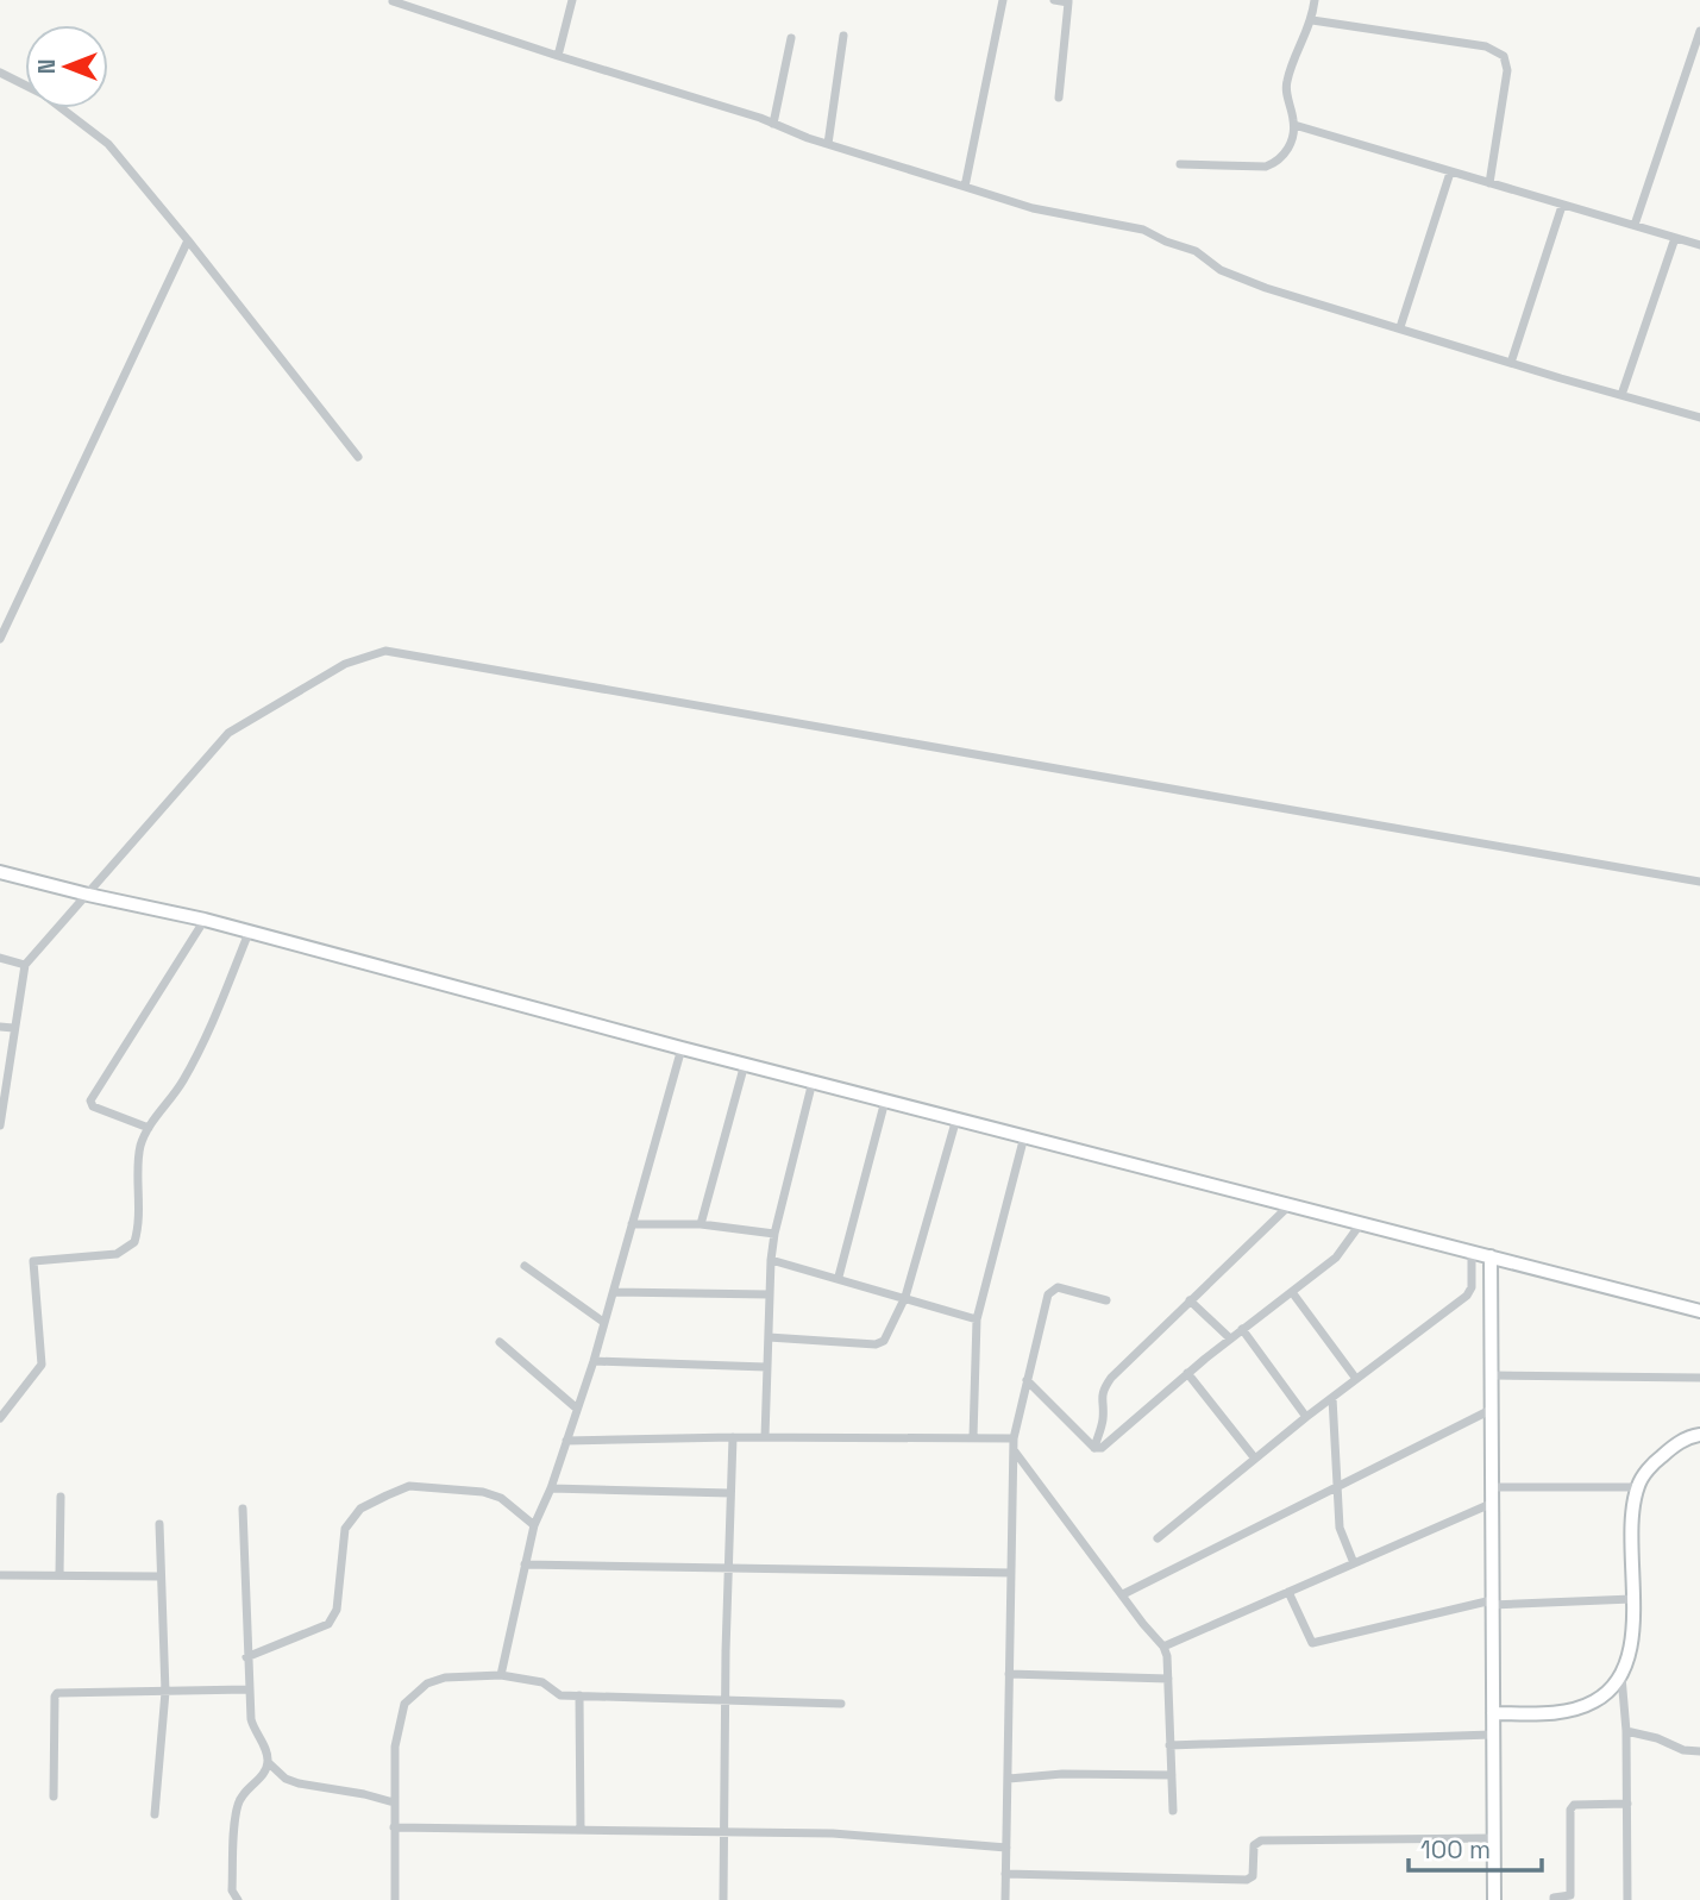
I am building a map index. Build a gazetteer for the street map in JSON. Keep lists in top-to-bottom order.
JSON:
{
  "scale_bar": "100 m",
  "north": "left"
}
